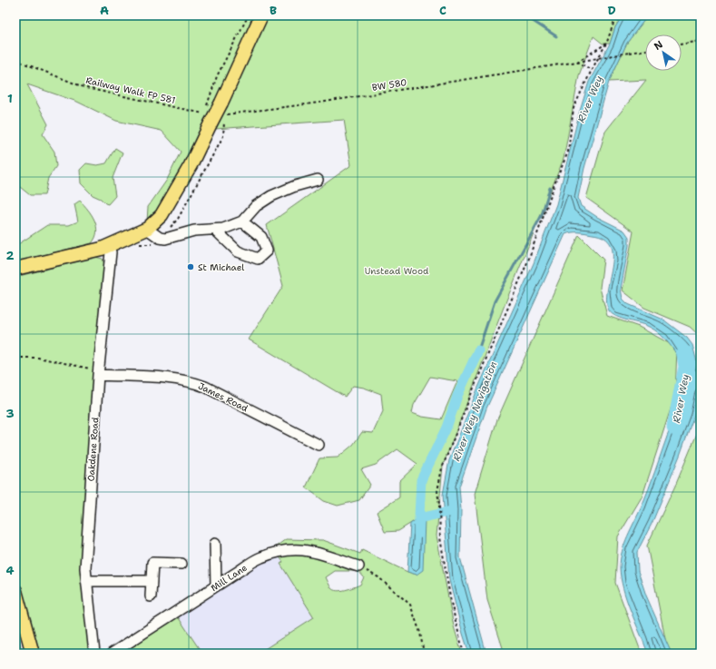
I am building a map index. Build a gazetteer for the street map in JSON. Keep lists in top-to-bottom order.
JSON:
{
  "streets": {
    "street": ["James Road", "Oakdene Road", "Mill Lane"],
    "path": ["BW 580", "Railway Walk FP 581"]
  },
  "crossings": [
    ["James Road", "Oakdene Road"]
  ],
  "water": ["River Wey", "River Wey Navigation"],
  "parks": ["Unstead Wood"],
  "places": ["St Michael"],
  "north": "top left",
  "grid": {
    "columns": [
      "A",
      "B",
      "C",
      "D"
    ],
    "rows": [
      "1",
      "2",
      "3",
      "4"
    ]
  }
}
